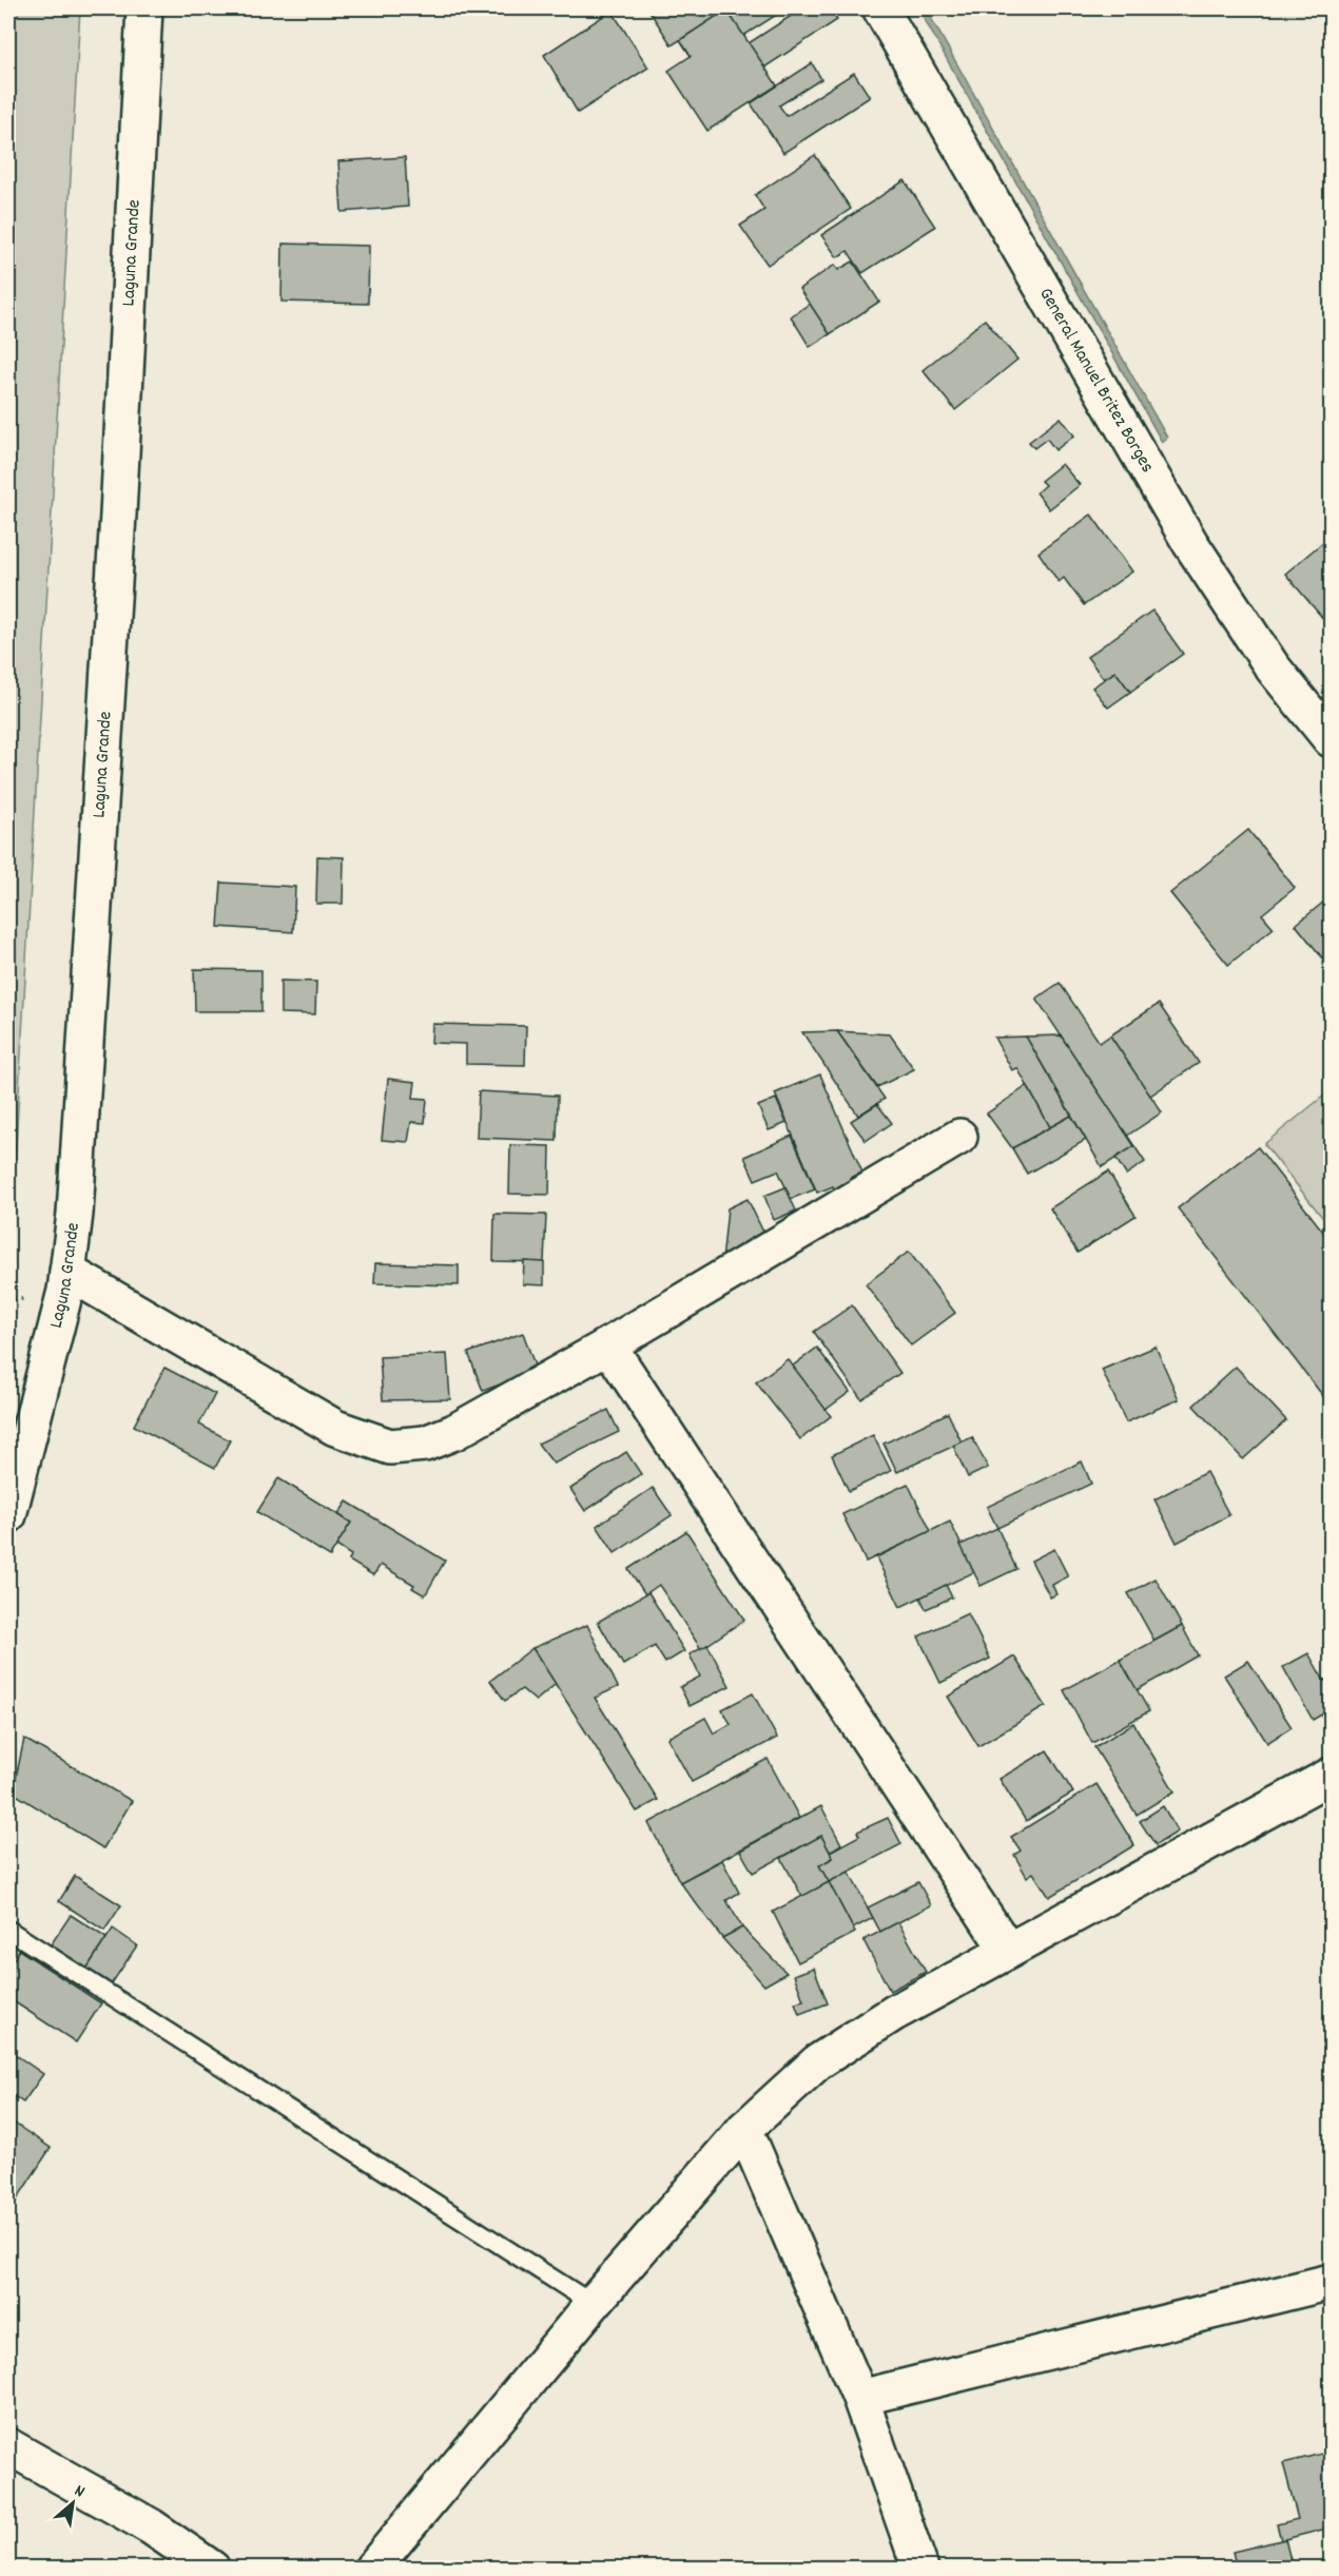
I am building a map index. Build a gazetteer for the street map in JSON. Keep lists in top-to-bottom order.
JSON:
{
  "streets": {
    "street": ["Laguna Grande", "General Manuel Britez Borges"]
  },
  "north": "top right"
}
